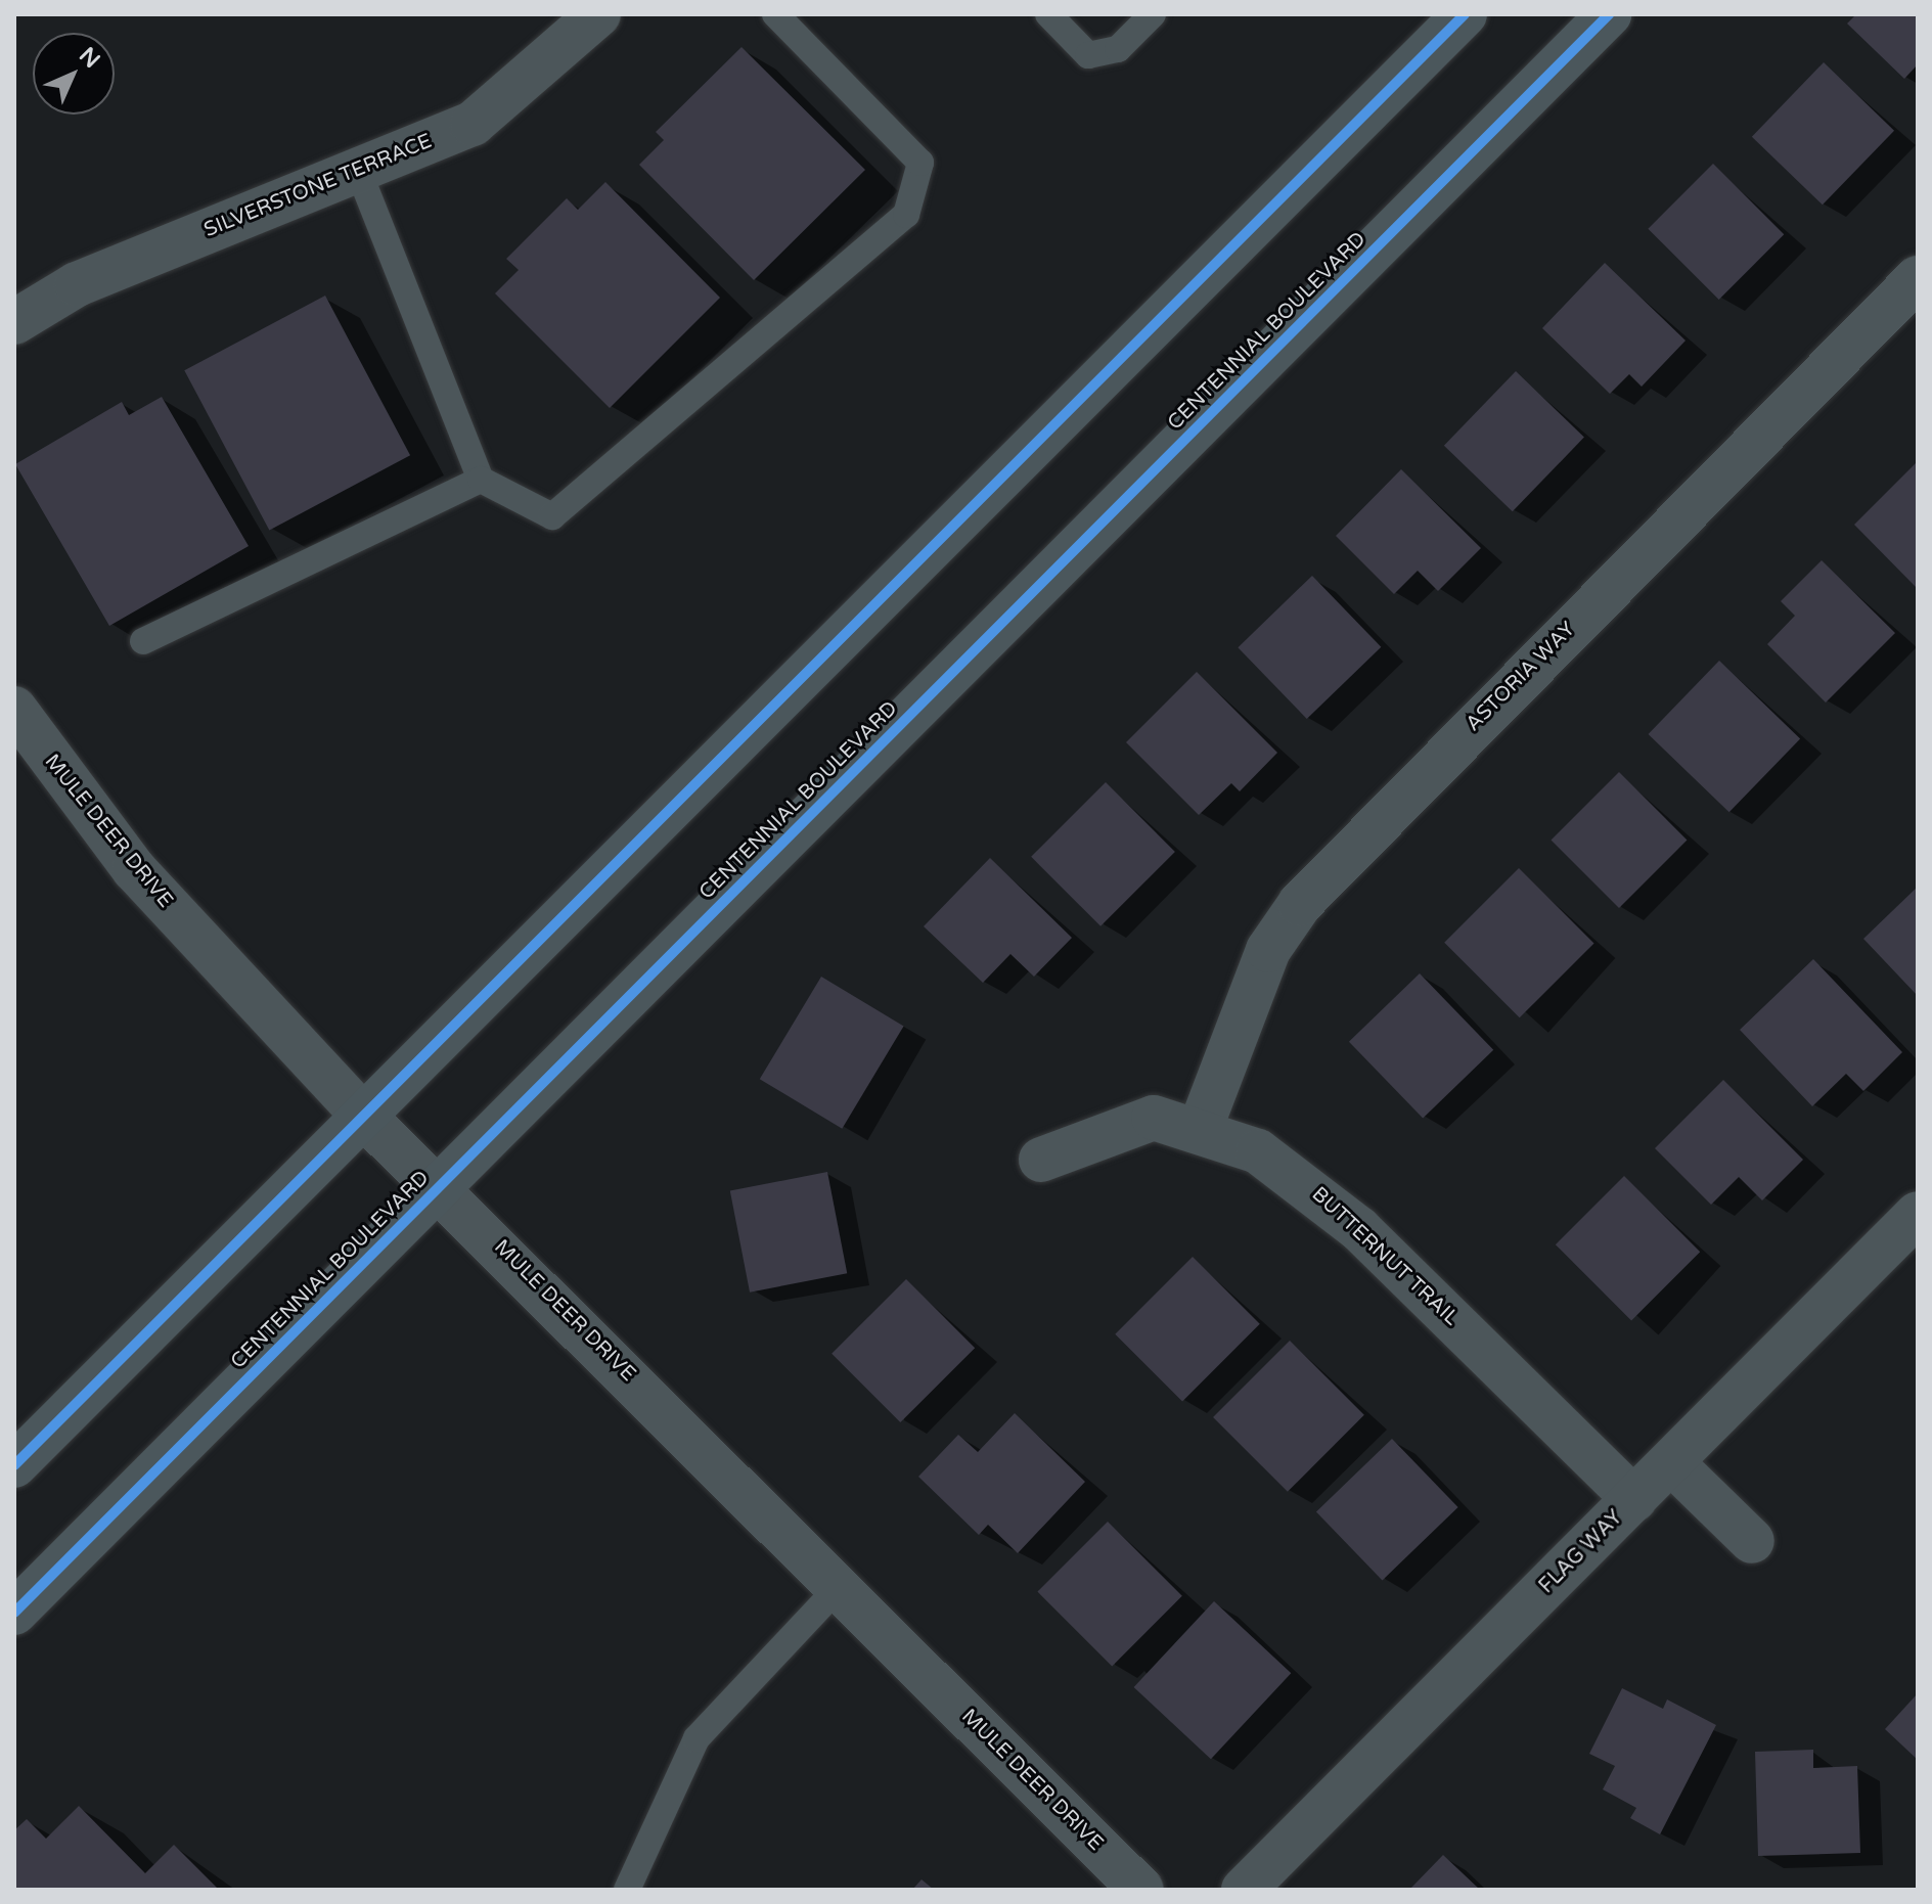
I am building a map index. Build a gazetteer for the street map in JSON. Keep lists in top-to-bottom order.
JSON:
{
  "streets": {
    "main road": ["CENTENNIAL BOULEVARD"],
    "street": [
      "SILVERSTONE TERRACE",
      "ASTORIA WAY",
      "MULE DEER DRIVE",
      "BUTTERNUT TRAIL",
      "FLAG WAY"
    ]
  },
  "crossings": [
    ["CENTENNIAL BOULEVARD", "MULE DEER DRIVE"],
    ["ASTORIA WAY", "BUTTERNUT TRAIL"],
    ["BUTTERNUT TRAIL", "FLAG WAY"]
  ],
  "north": "top right"
}
